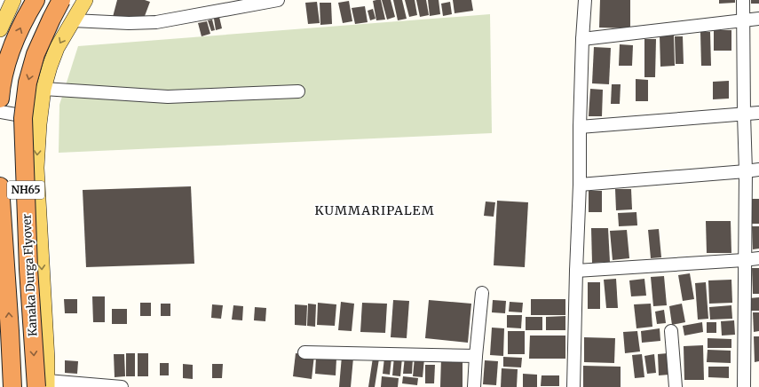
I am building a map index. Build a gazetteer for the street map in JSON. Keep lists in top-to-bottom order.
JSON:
{
  "streets": {
    "highway": ["NH65", "Kanaka Durga Flyover"]
  },
  "districts": ["KUMMARIPALEM"]
}
